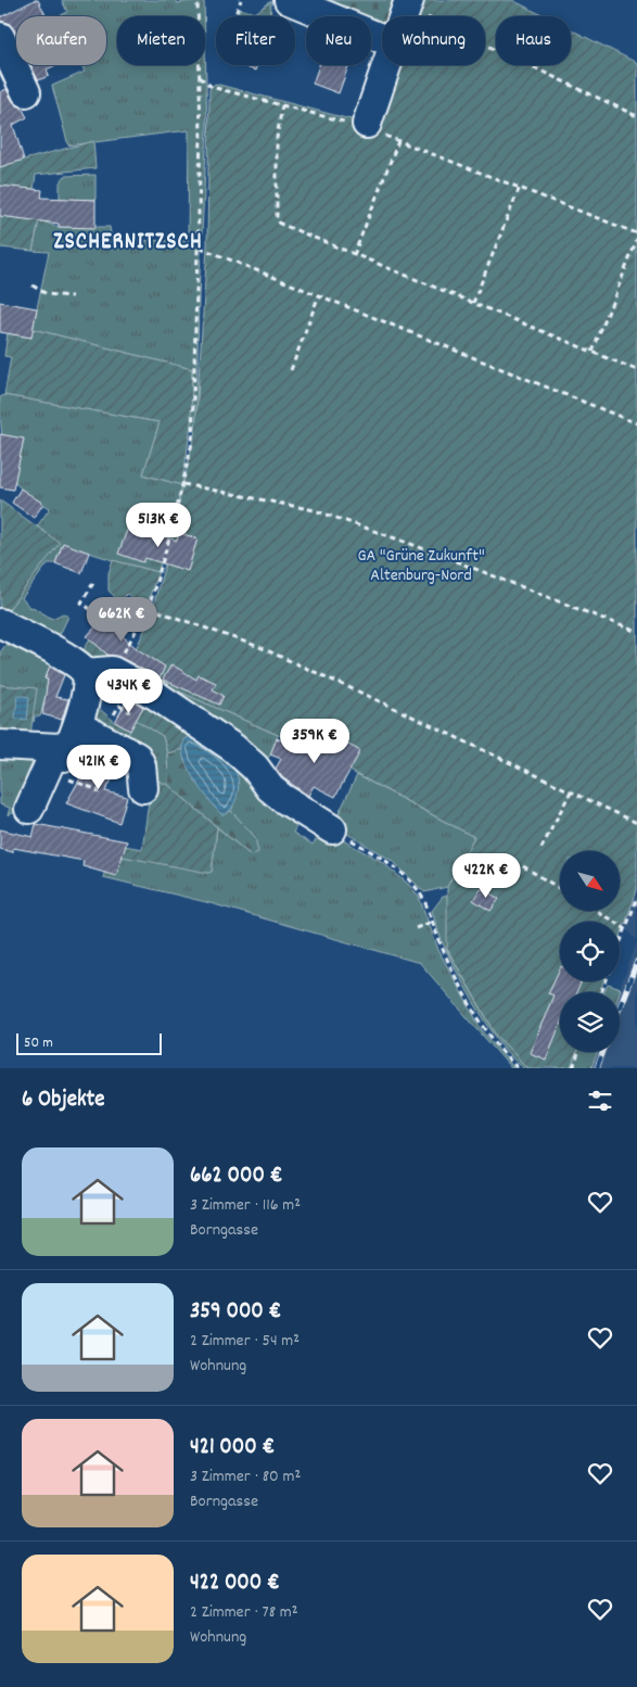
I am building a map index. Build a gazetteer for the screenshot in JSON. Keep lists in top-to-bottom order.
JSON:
{
  "districts": ["ZSCHERNITZSCH"],
  "parks": ["GA \"Grüne Zukunft\" Altenburg-Nord"],
  "scale_bar": "50 m",
  "north": "bottom right",
  "page": {
    "chip": [
      "Kaufen",
      "Mieten",
      "Filter",
      "Neu",
      "Wohnung",
      "Haus"
    ],
    "price": [
      "513K €",
      "662K €",
      "434K €",
      "359K €",
      "421K €",
      "422K €"
    ],
    "scale": "50 m",
    "heading": "6 Objekte",
    "list": [
      {
        "name": "662 000 €",
        "note": "3 Zimmer · 116 m² · Borngasse"
      },
      {
        "name": "359 000 €",
        "note": "2 Zimmer · 54 m² · Wohnung"
      },
      {
        "name": "421 000 €",
        "note": "3 Zimmer · 80 m² · Borngasse"
      },
      {
        "name": "422 000 €",
        "note": "2 Zimmer · 78 m² · Wohnung"
      }
    ]
  }
}
